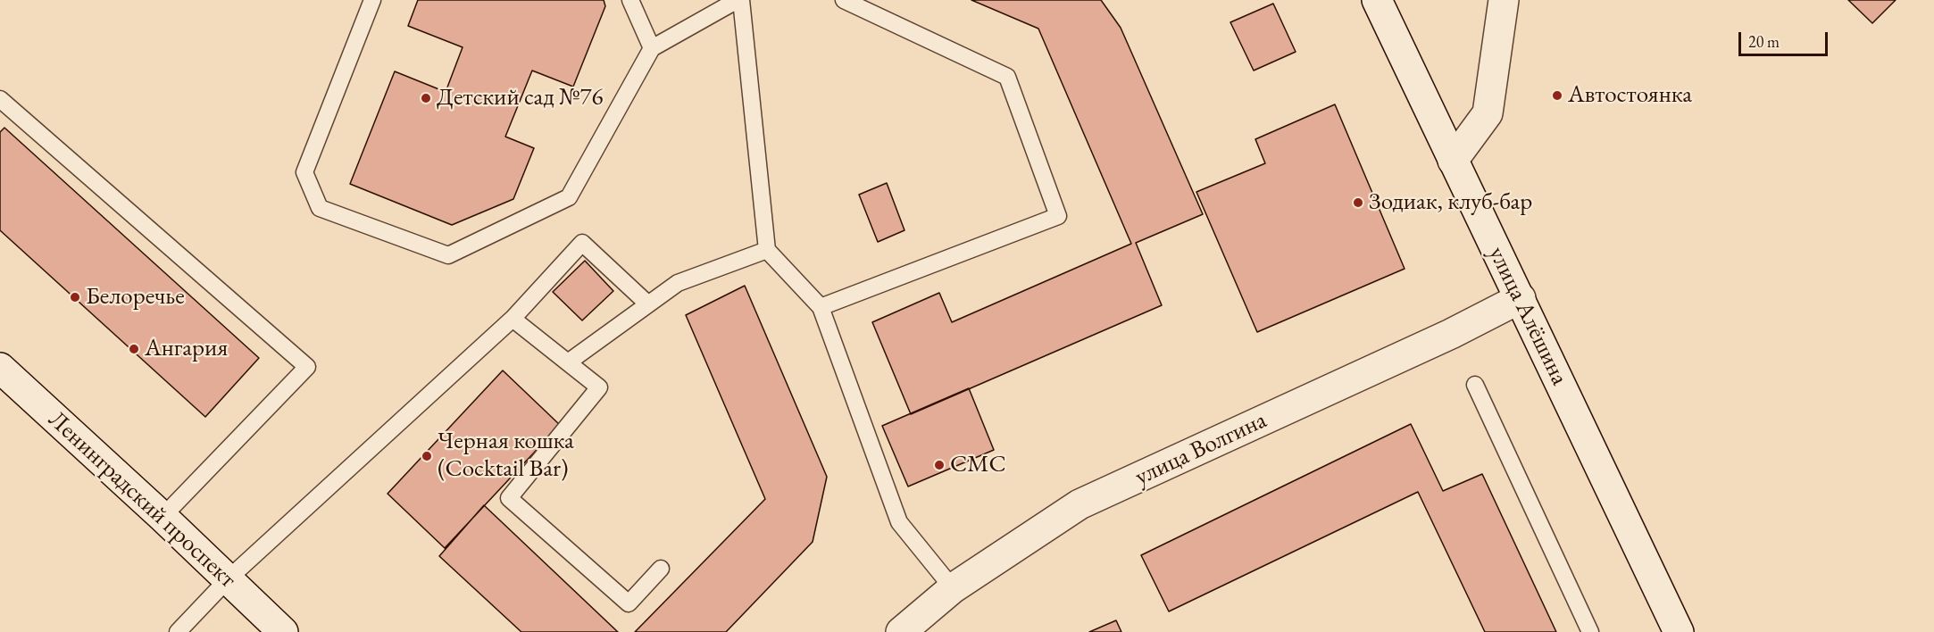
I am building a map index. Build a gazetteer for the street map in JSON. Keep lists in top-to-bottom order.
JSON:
{
  "streets": {
    "street": ["улица Алёшина", "улица Волгина", "Ленинградский проспект"]
  },
  "crossings": [
    ["улица Алёшина", "улица Волгина"]
  ],
  "places": [
    "Автостоянка",
    "Детский сад №76",
    "Зодиак, клуб-бар",
    "Белоречье",
    "Ангария",
    "Черная кошка (Cocktail Bar)",
    "СМС"
  ],
  "scale_bar": "20 m"
}
